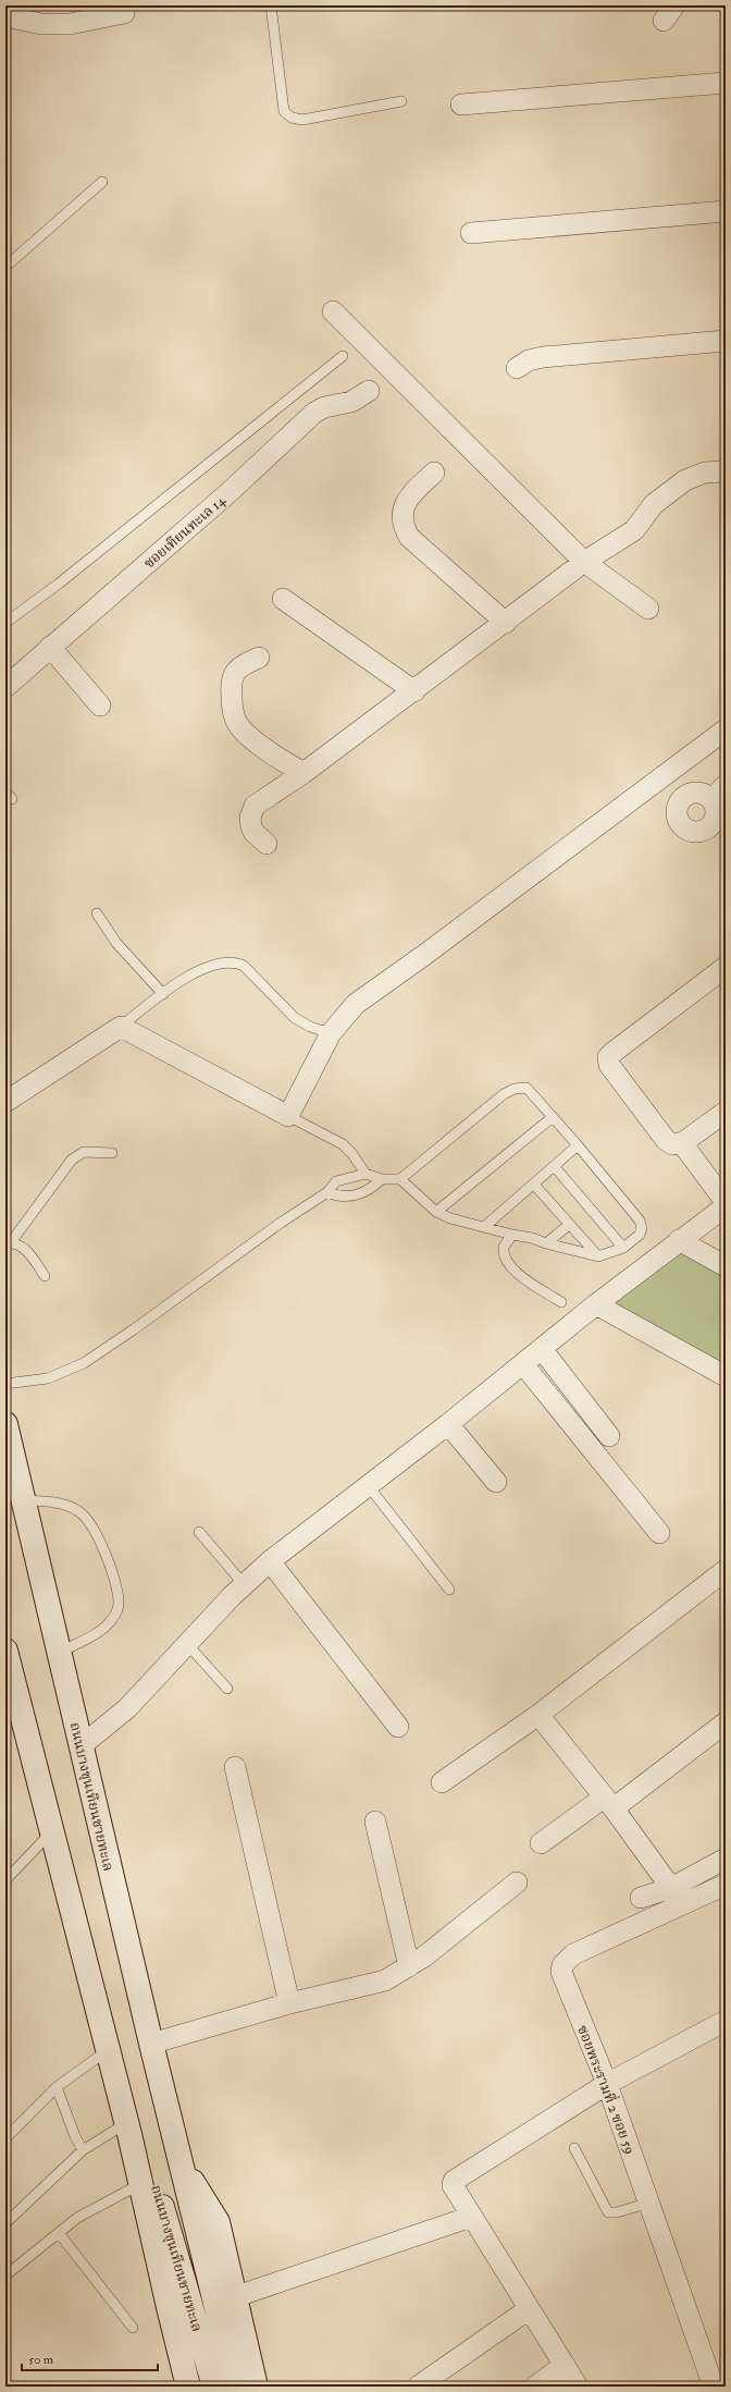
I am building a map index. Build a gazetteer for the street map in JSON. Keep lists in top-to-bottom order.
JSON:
{
  "streets": {
    "main road": ["ถนนบางขุนเทียนชายทะเล"],
    "street": ["ซอยเทียนทะเล 14", "ซอยพระรามที่ 2 ซอย 59"]
  },
  "scale_bar": "50 m"
}
